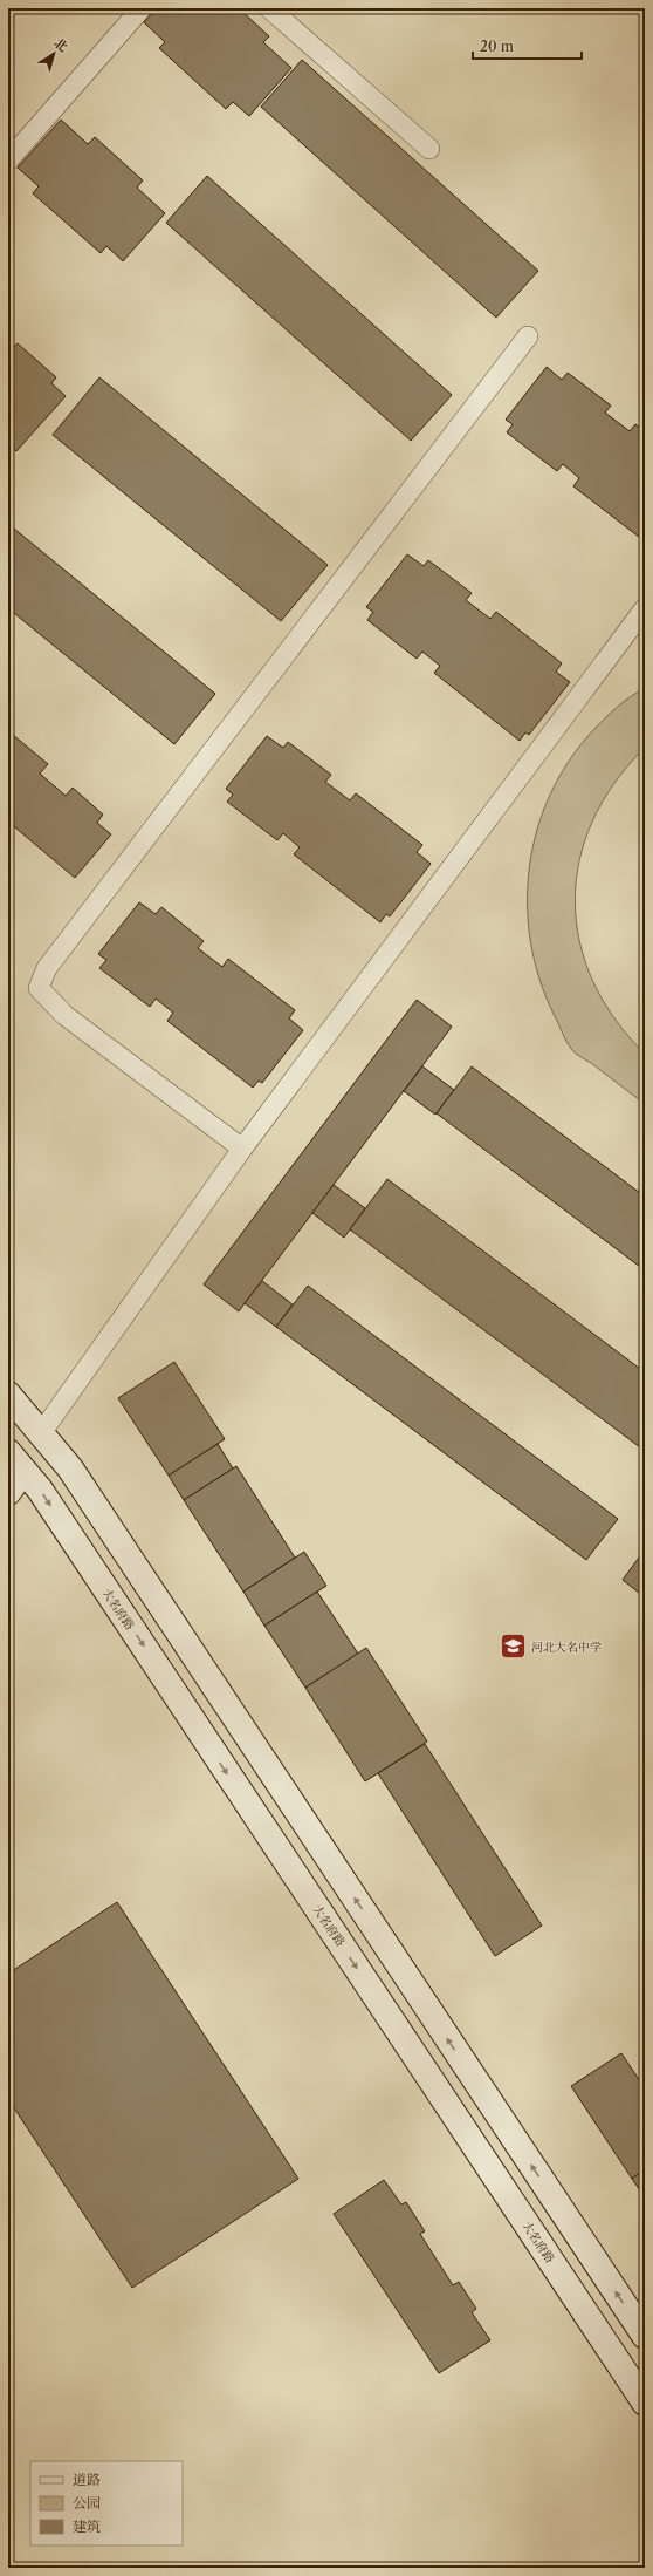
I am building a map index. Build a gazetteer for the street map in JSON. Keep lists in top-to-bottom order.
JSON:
{
  "streets": {
    "street": ["大名府路"]
  },
  "places": {
    "school or university": ["河北大名中学"]
  },
  "legend": ["道路", "公园", "建筑"],
  "scale_bar": "20 m",
  "north": "top right"
}
